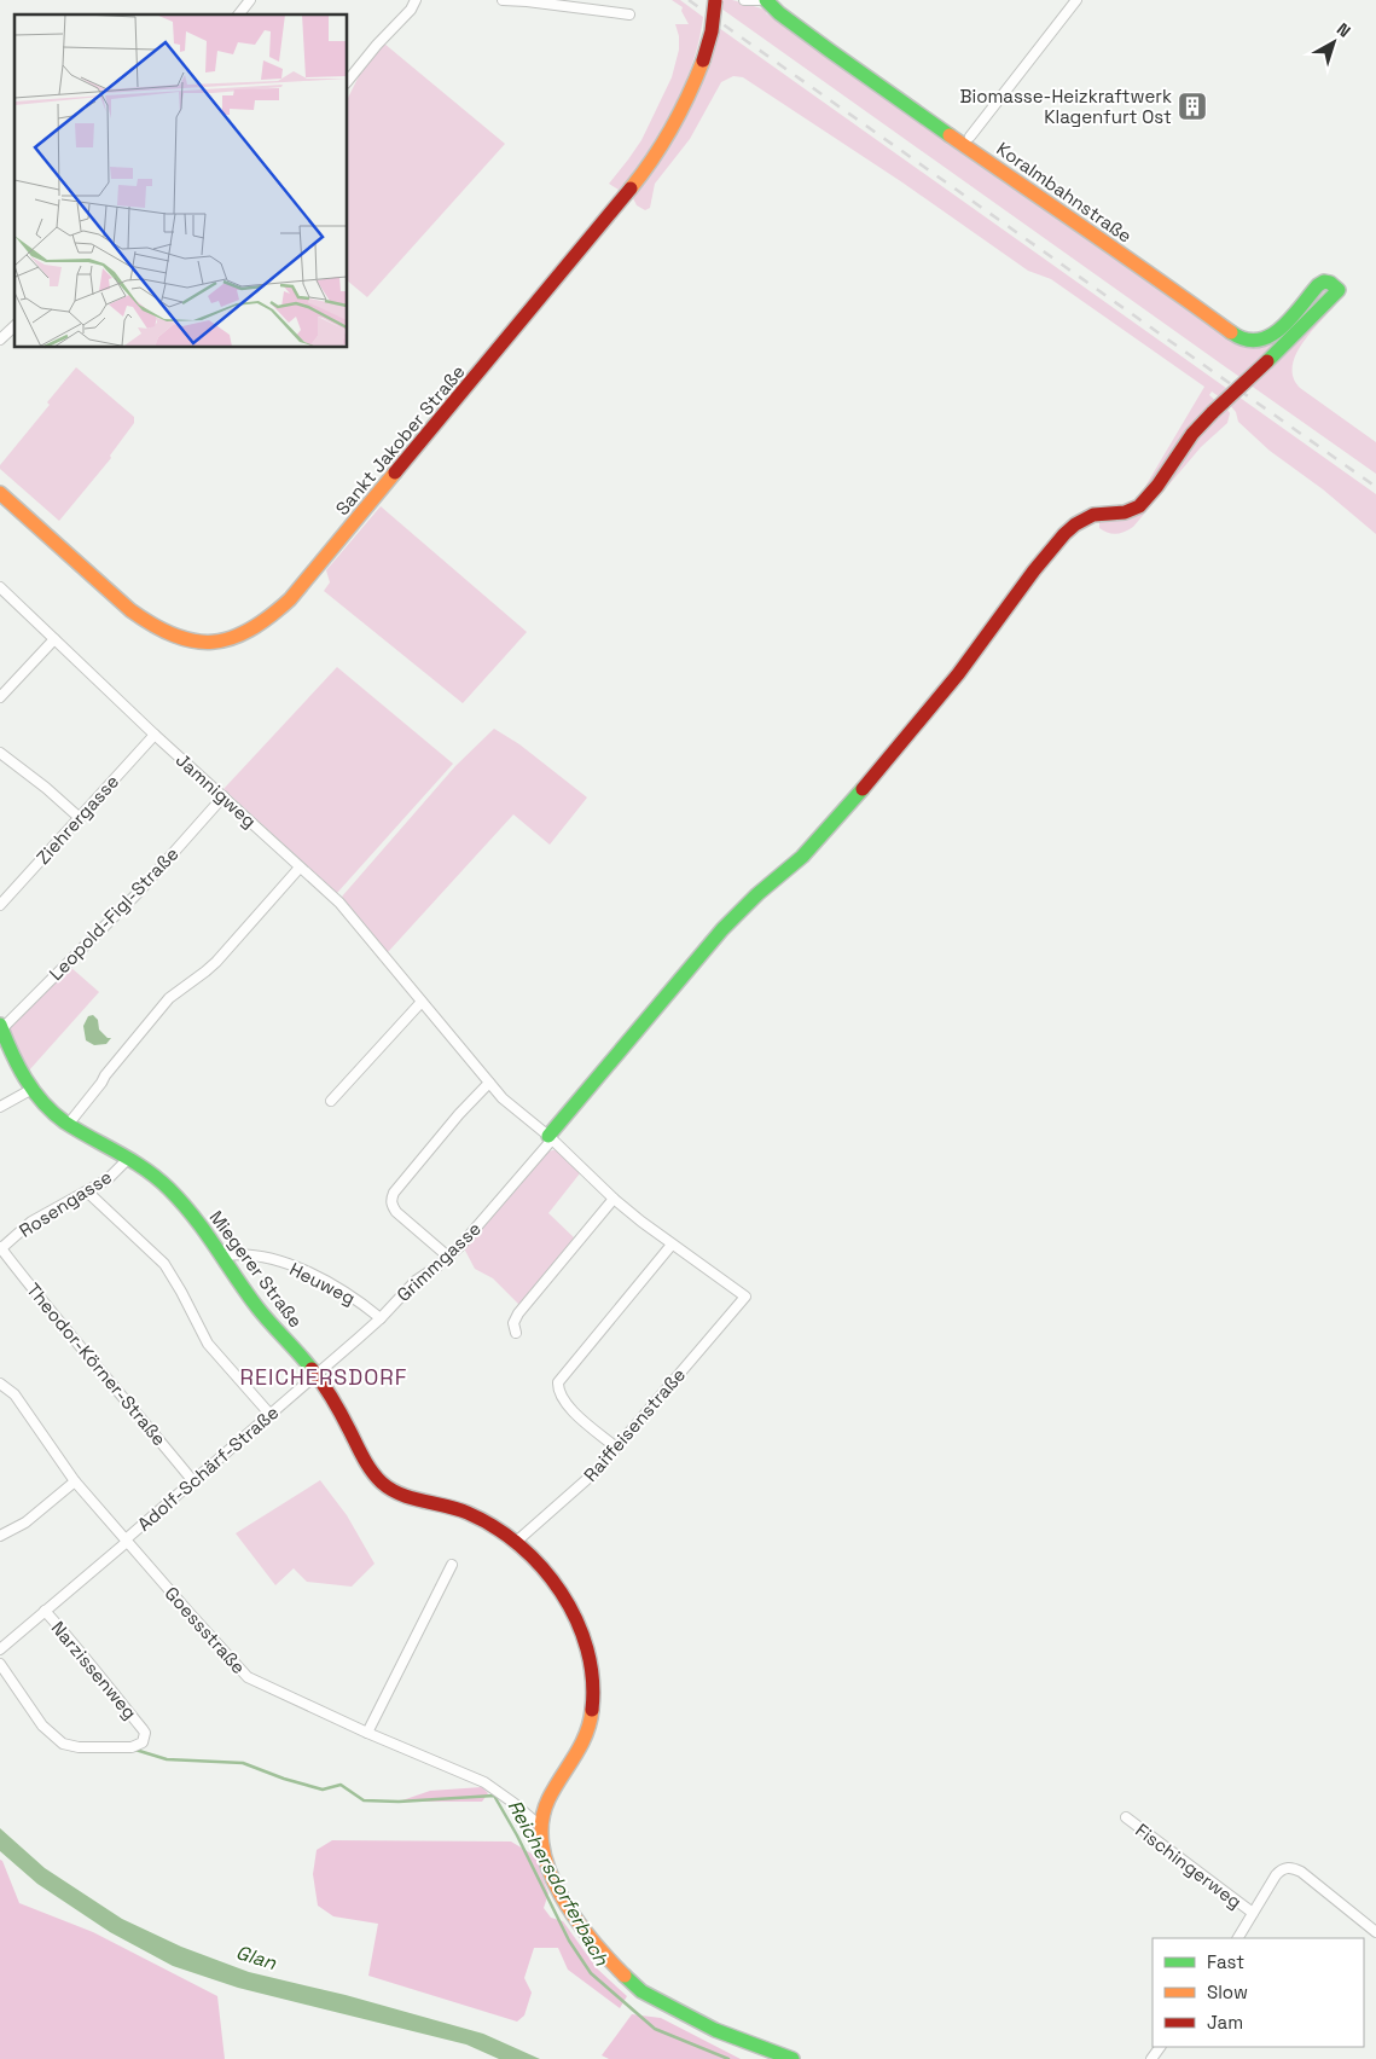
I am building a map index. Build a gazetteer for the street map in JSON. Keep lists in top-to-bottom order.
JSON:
{
  "streets": {
    "main road": ["Koralmbahnstraße", "Sankt Jakober Straße", "Miegerer Straße"],
    "street": [
      "Jamnigweg",
      "Ziehrergasse",
      "Leopold-Figl-Straße",
      "Rosengasse",
      "Grimmgasse",
      "Heuweg",
      "Theodor-Körner-Straße",
      "Raiffeisenstraße",
      "Adolf-Schärf-Straße",
      "Goessstraße",
      "Narzissenweg",
      "Fischingerweg"
    ]
  },
  "crossings": [
    ["Koralmbahnstraße", "Jamnigweg"],
    ["Koralmbahnstraße", "Grimmgasse"],
    ["Jamnigweg", "Ziehrergasse"],
    ["Jamnigweg", "Leopold-Figl-Straße"],
    ["Jamnigweg", "Grimmgasse"],
    ["Jamnigweg", "Raiffeisenstraße"],
    ["Leopold-Figl-Straße", "Miegerer Straße"],
    ["Rosengasse", "Miegerer Straße"],
    ["Rosengasse", "Theodor-Körner-Straße"],
    ["Grimmgasse", "Miegerer Straße"],
    ["Grimmgasse", "Heuweg"],
    ["Grimmgasse", "Adolf-Schärf-Straße"],
    ["Miegerer Straße", "Heuweg"],
    ["Miegerer Straße", "Raiffeisenstraße"],
    ["Miegerer Straße", "Adolf-Schärf-Straße"],
    ["Miegerer Straße", "Goessstraße"],
    ["Theodor-Körner-Straße", "Adolf-Schärf-Straße"],
    ["Adolf-Schärf-Straße", "Goessstraße"],
    ["Adolf-Schärf-Straße", "Narzissenweg"]
  ],
  "districts": ["REICHERSDORF"],
  "water": ["Reichersdorferbach", "Glan"],
  "places": {
    "building": ["Biomasse-Heizkraftwerk Klagenfurt Ost"]
  },
  "legend": ["Fast", "Slow", "Jam"],
  "north": "top right"
}
